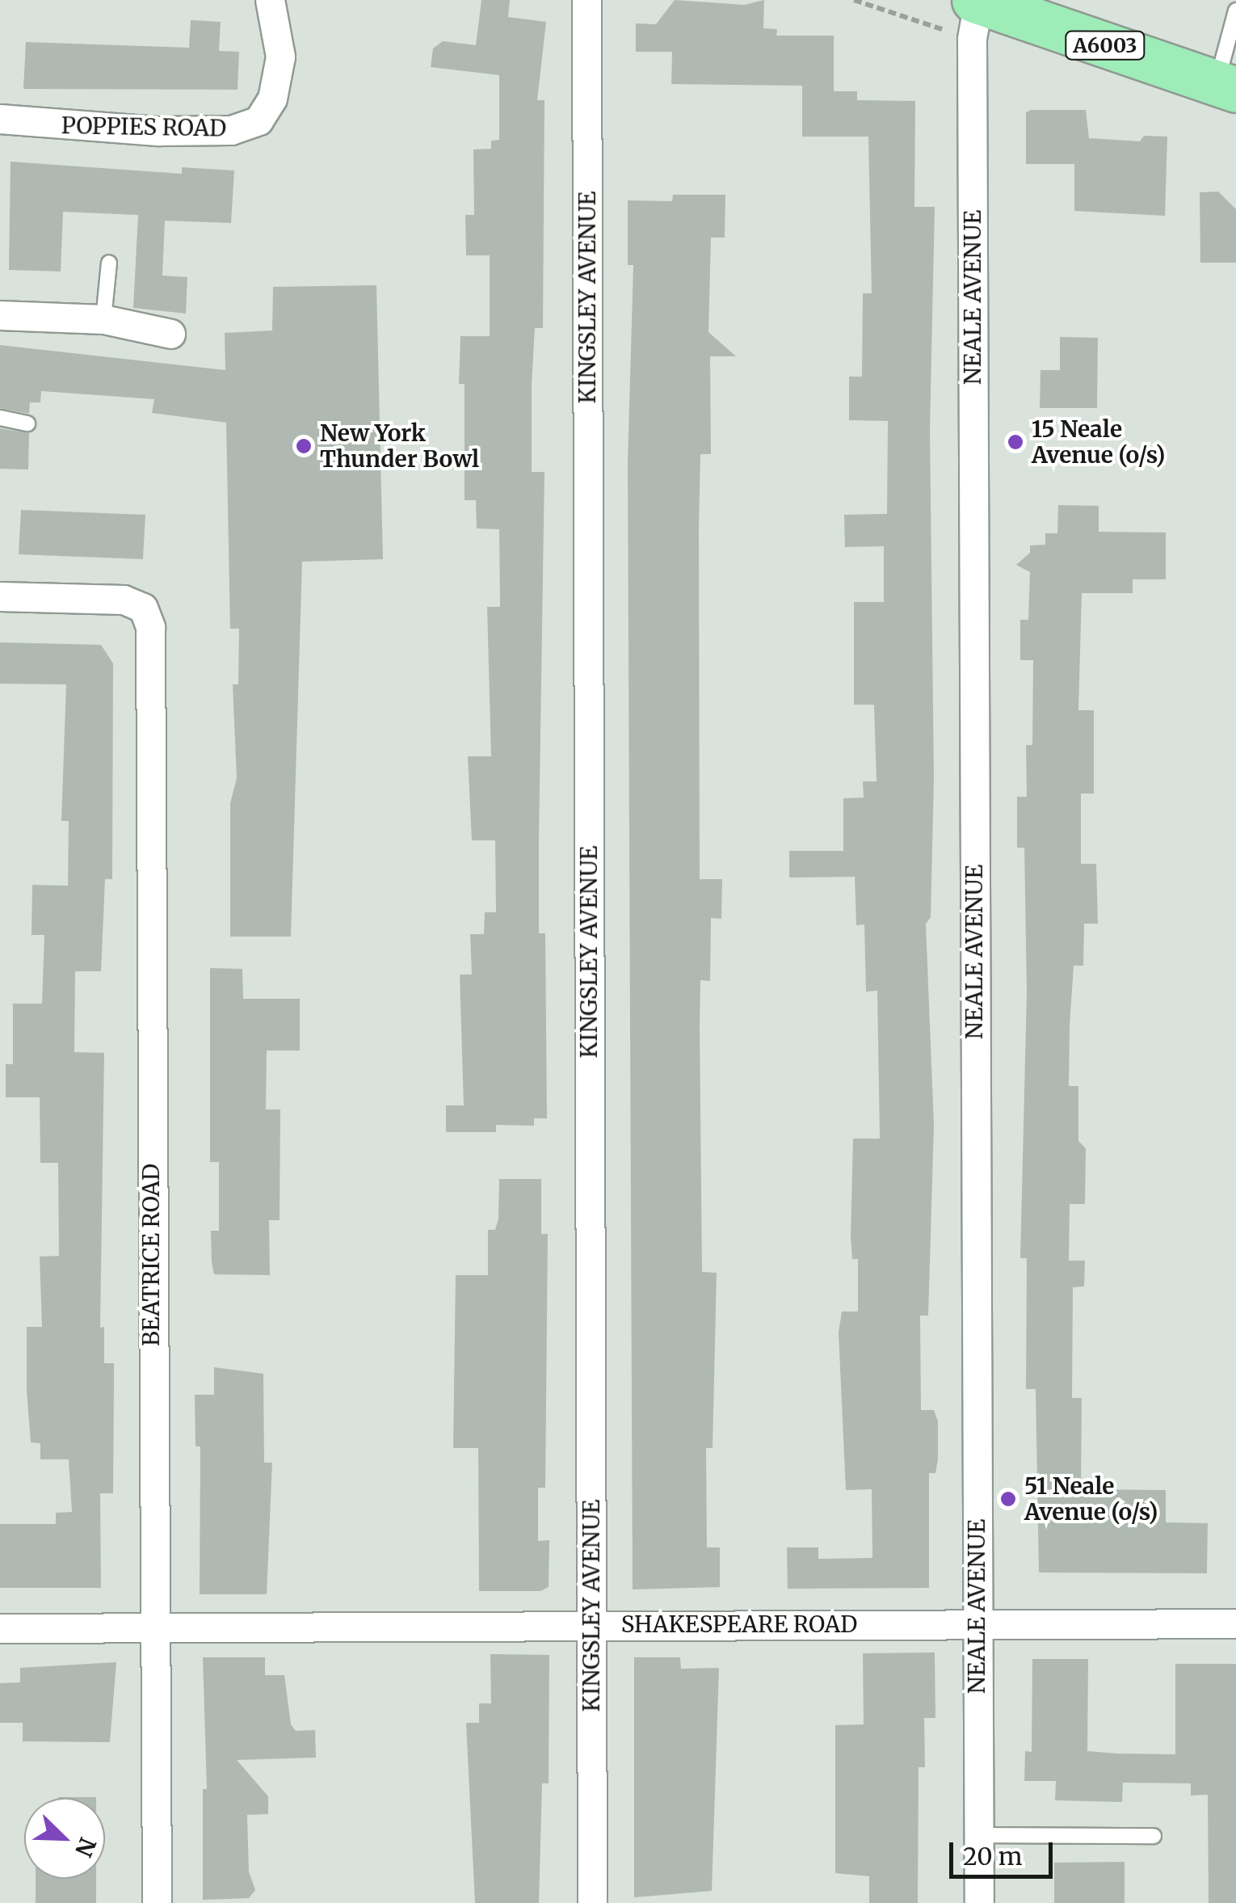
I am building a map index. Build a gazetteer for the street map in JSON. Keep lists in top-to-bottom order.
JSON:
{
  "streets": {
    "main road": ["A6003"],
    "street": [
      "POPPIES ROAD",
      "KINGSLEY AVENUE",
      "NEALE AVENUE",
      "BEATRICE ROAD",
      "SHAKESPEARE ROAD"
    ]
  },
  "crossings": [
    ["A6003", "NEALE AVENUE"],
    ["KINGSLEY AVENUE", "SHAKESPEARE ROAD"],
    ["NEALE AVENUE", "SHAKESPEARE ROAD"],
    ["BEATRICE ROAD", "SHAKESPEARE ROAD"]
  ],
  "places": ["15 Neale Avenue (o/s)", "New York Thunder Bowl", "51 Neale Avenue (o/s)"],
  "scale_bar": "20 m",
  "north": "bottom right"
}
